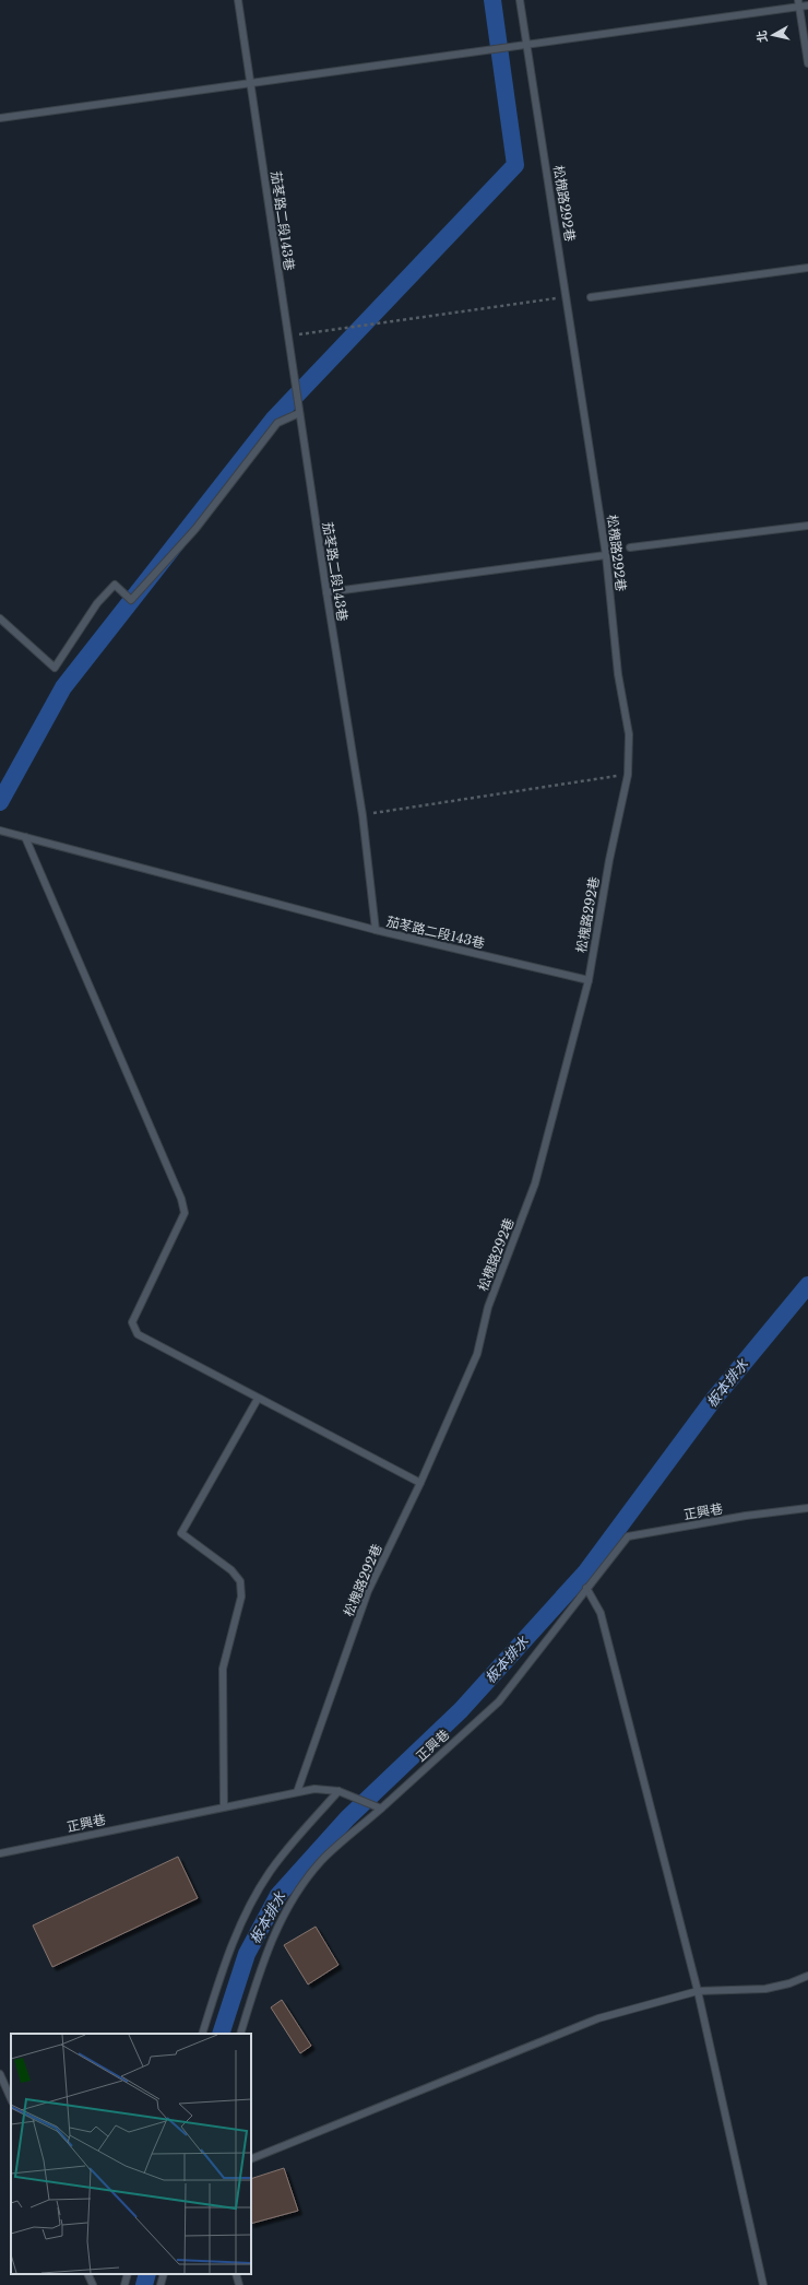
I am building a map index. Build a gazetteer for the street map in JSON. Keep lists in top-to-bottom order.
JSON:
{
  "streets": {
    "lane": ["松槐路292巷", "茄苳路二段143巷", "正興巷"]
  },
  "crossings": [
    ["松槐路292巷", "茄苳路二段143巷"],
    ["松槐路292巷", "正興巷"]
  ],
  "water": ["板本排水"],
  "north": "left"
}
